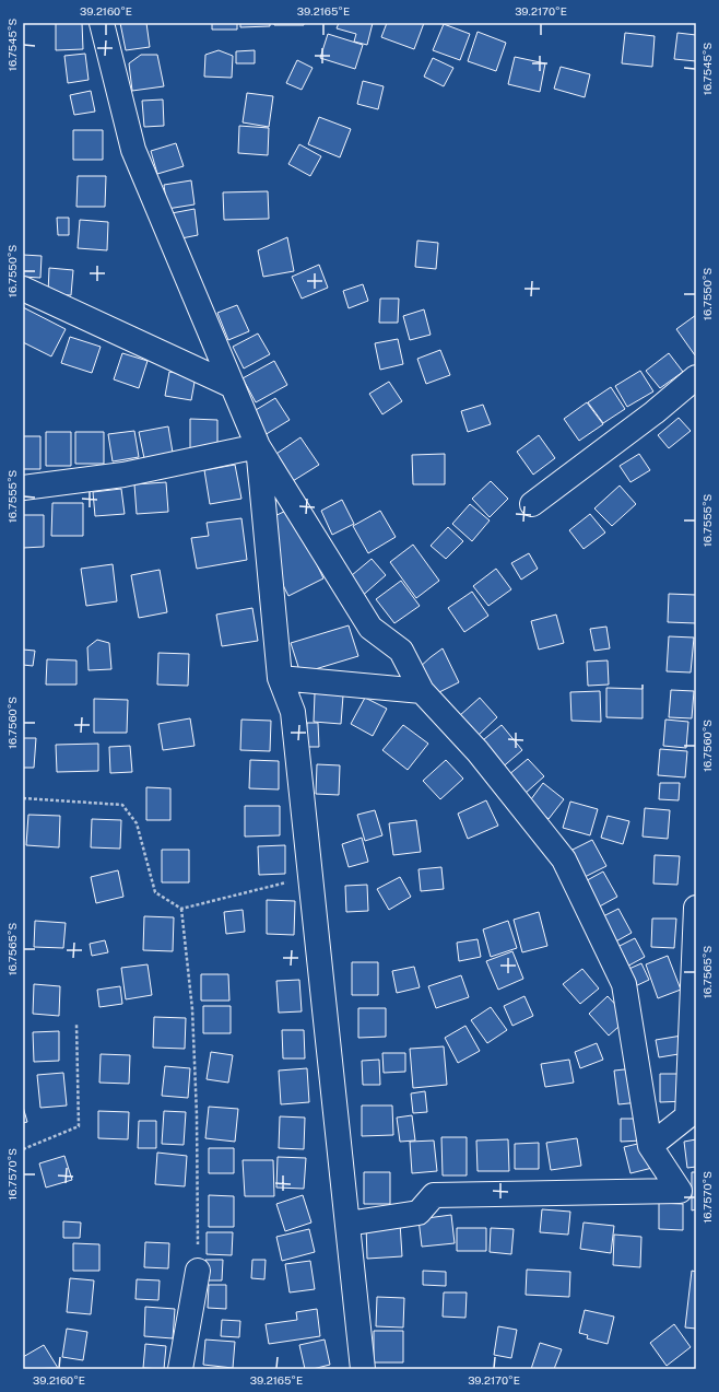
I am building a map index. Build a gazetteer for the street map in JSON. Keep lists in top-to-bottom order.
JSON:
{
  "coordinates": [
    "39.2160°E",
    "39.2165°E",
    "39.2170°E",
    "16.7545°S",
    "16.7550°S",
    "16.7555°S",
    "16.7560°S",
    "16.7565°S",
    "16.7570°S"
  ]
}
